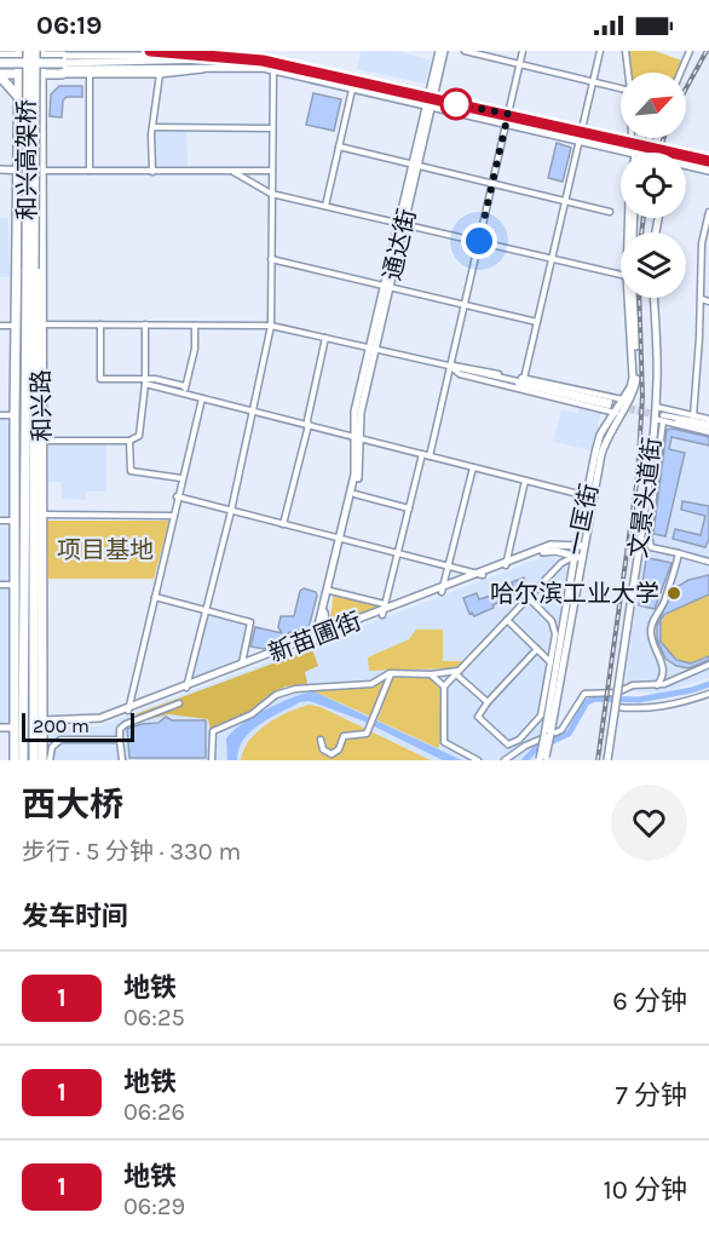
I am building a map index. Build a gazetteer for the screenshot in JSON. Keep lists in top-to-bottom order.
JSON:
{
  "streets": {
    "highway": ["和兴高架桥", "和兴路"],
    "main road": [
      "通达街",
      "文景头道街",
      "一匡街",
      "新苗圃街"
    ]
  },
  "crossings": [
    ["和兴高架桥", "和兴路"],
    ["和兴路", "新苗圃街"],
    ["一匡街", "新苗圃街"]
  ],
  "parks": ["项目基地"],
  "places": ["哈尔滨工业大学"],
  "lines": ["metro line 1"],
  "scale_bar": "200 m",
  "north": "top right",
  "page": {
    "status": "06:19",
    "scale": "200 m",
    "heading": [
      ["西大桥", "步行 · 5 分钟 · 330 m"],
      "发车时间"
    ],
    "list": [
      {
        "mark": "1",
        "name": "地铁",
        "note": "06:25",
        "value": "6 分钟"
      },
      {
        "mark": "1",
        "name": "地铁",
        "note": "06:26",
        "value": "7 分钟"
      },
      {
        "mark": "1",
        "name": "地铁",
        "note": "06:29",
        "value": "10 分钟"
      }
    ]
  }
}
